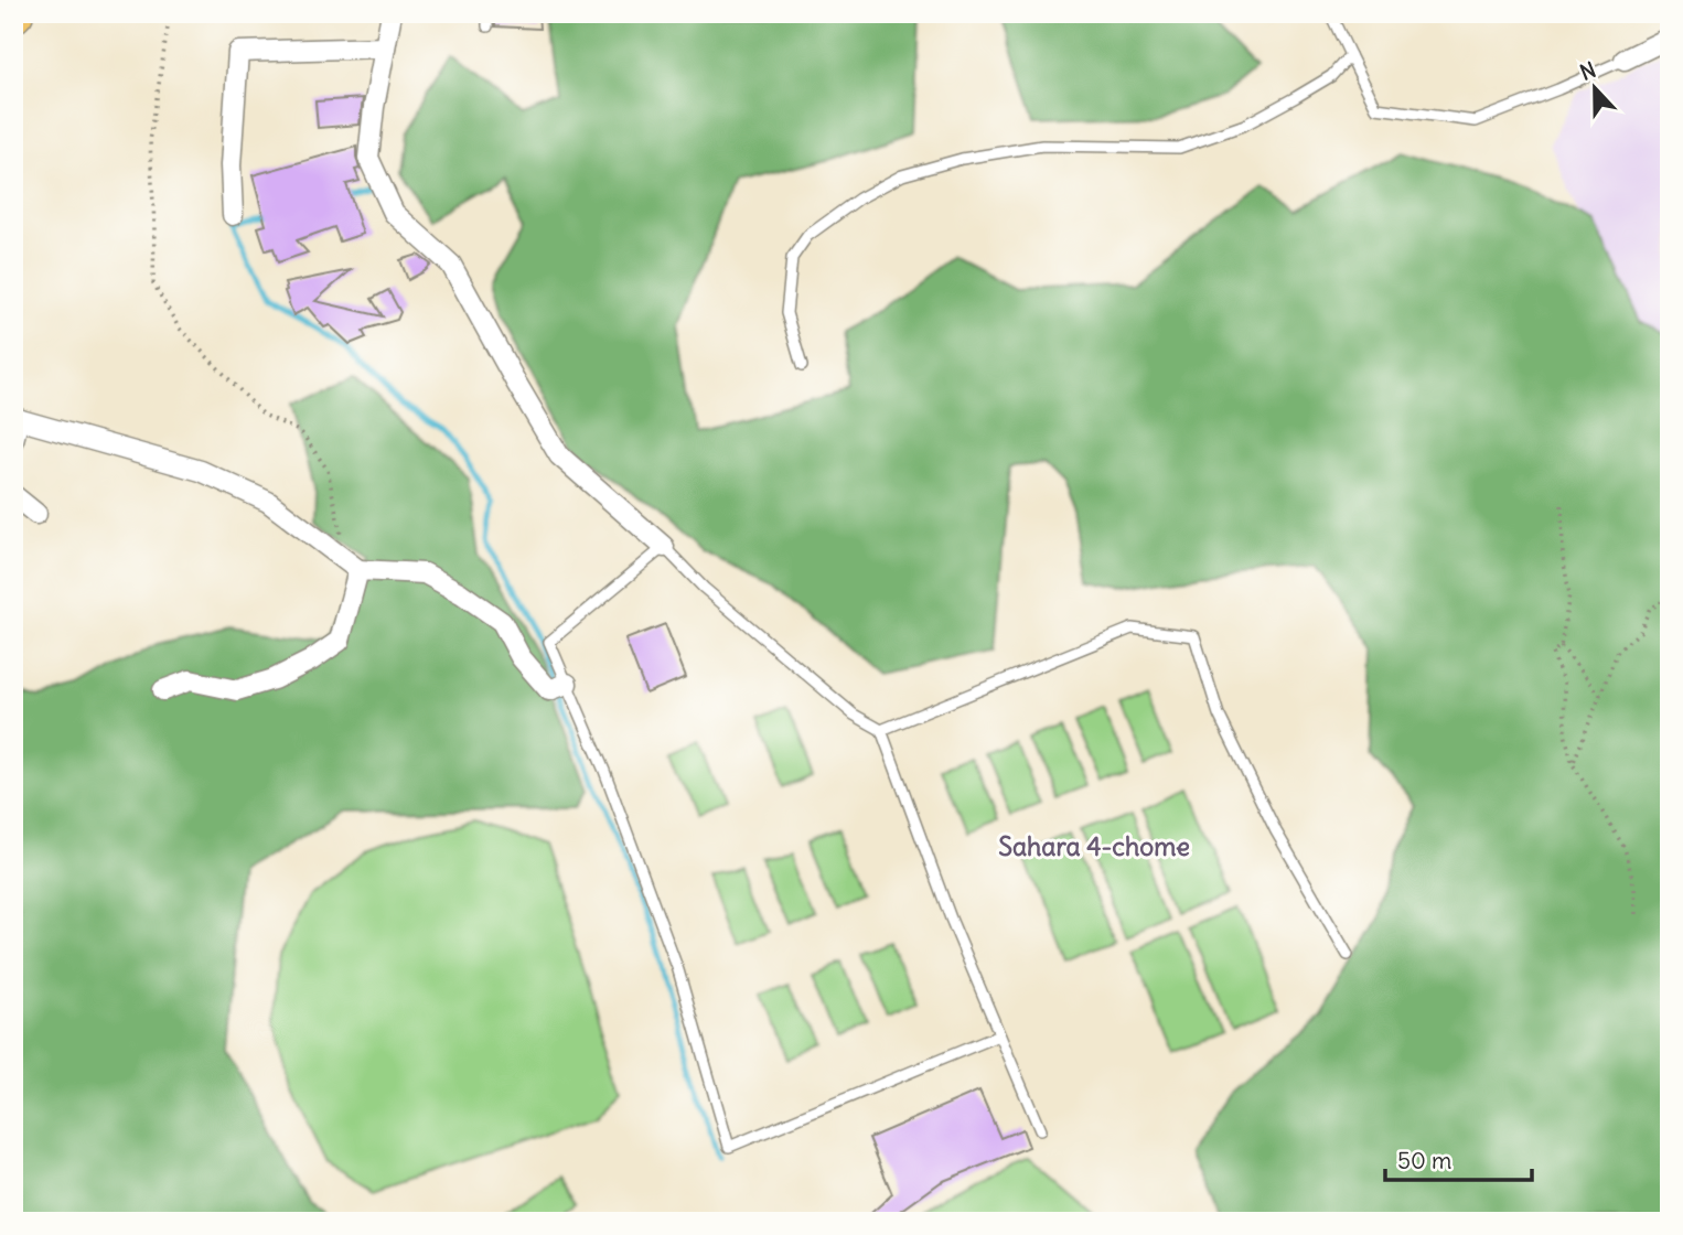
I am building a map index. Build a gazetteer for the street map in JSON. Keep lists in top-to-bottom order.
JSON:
{
  "districts": ["Sahara 4-chome"],
  "scale_bar": "50 m",
  "north": "top"
}
